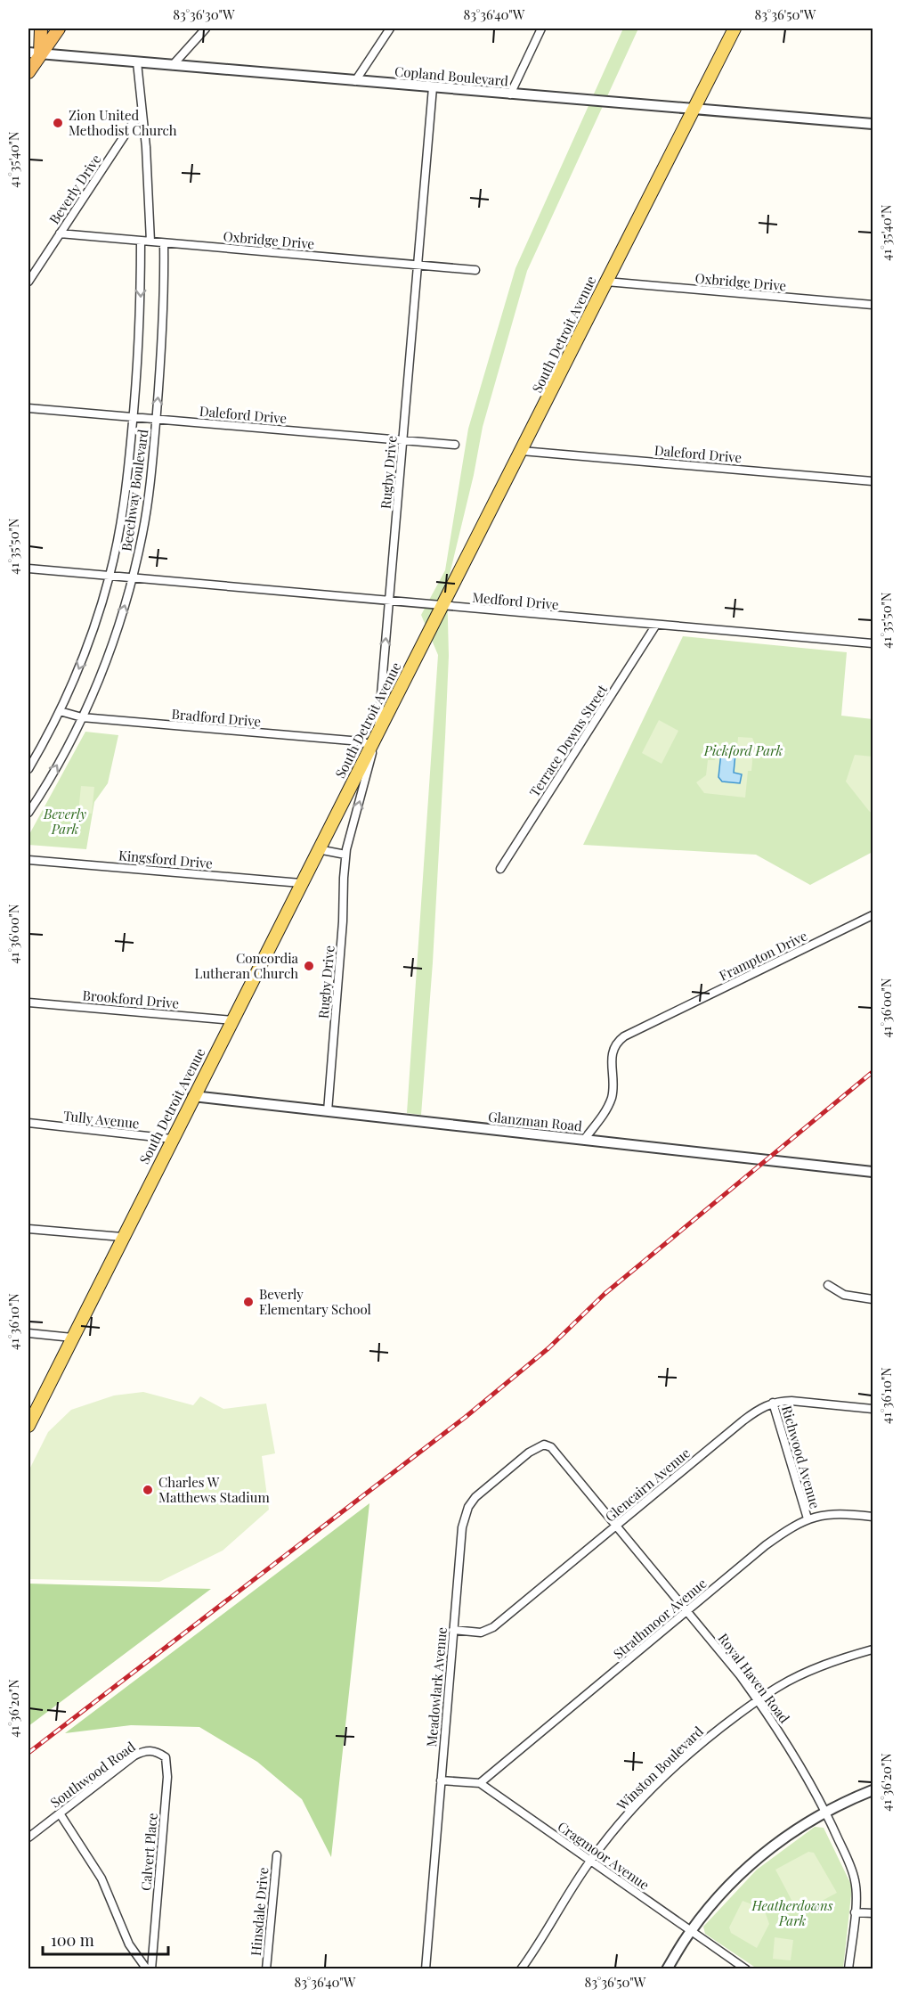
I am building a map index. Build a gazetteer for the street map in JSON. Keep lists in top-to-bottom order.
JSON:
{
  "streets": {
    "main road": ["South Detroit Avenue"],
    "street": [
      "Copland Boulevard",
      "Beverly Drive",
      "Oxbridge Drive",
      "Daleford Drive",
      "Rugby Drive",
      "Beechway Boulevard",
      "Medford Drive",
      "Bradford Drive",
      "Terrace Downs Street",
      "Kingsford Drive",
      "Frampton Drive",
      "Brookford Drive",
      "Tully Avenue",
      "Glanzman Road",
      "Richwood Avenue",
      "Glencairn Avenue",
      "Strathmoor Avenue",
      "Royal Haven Road",
      "Meadowlark Avenue",
      "Winston Boulevard",
      "Southwood Road",
      "Calvert Place",
      "Cragmoor Avenue",
      "Hinsdale Drive"
    ]
  },
  "crossings": [
    ["Copland Boulevard", "South Detroit Avenue"],
    ["Copland Boulevard", "Rugby Drive"],
    ["Beverly Drive", "Oxbridge Drive"],
    ["Oxbridge Drive", "South Detroit Avenue"],
    ["Oxbridge Drive", "Rugby Drive"],
    ["Oxbridge Drive", "Beechway Boulevard"],
    ["South Detroit Avenue", "Daleford Drive"],
    ["South Detroit Avenue", "Rugby Drive"],
    ["South Detroit Avenue", "Medford Drive"],
    ["South Detroit Avenue", "Bradford Drive"],
    ["South Detroit Avenue", "Kingsford Drive"],
    ["South Detroit Avenue", "Brookford Drive"],
    ["South Detroit Avenue", "Tully Avenue"],
    ["South Detroit Avenue", "Glanzman Road"],
    ["Daleford Drive", "Rugby Drive"],
    ["Daleford Drive", "Beechway Boulevard"],
    ["Rugby Drive", "Medford Drive"],
    ["Rugby Drive", "Glanzman Road"],
    ["Beechway Boulevard", "Medford Drive"],
    ["Beechway Boulevard", "Bradford Drive"],
    ["Medford Drive", "Terrace Downs Street"],
    ["Frampton Drive", "Glanzman Road"],
    ["Richwood Avenue", "Glencairn Avenue"],
    ["Richwood Avenue", "Strathmoor Avenue"],
    ["Glencairn Avenue", "Royal Haven Road"],
    ["Glencairn Avenue", "Meadowlark Avenue"],
    ["Strathmoor Avenue", "Royal Haven Road"],
    ["Strathmoor Avenue", "Cragmoor Avenue"],
    ["Royal Haven Road", "Meadowlark Avenue"],
    ["Royal Haven Road", "Winston Boulevard"],
    ["Winston Boulevard", "Cragmoor Avenue"],
    ["Southwood Road", "Calvert Place"]
  ],
  "parks": ["Pickford Park", "Beverly Park", "Heatherdowns Park"],
  "places": [
    "Zion United Methodist Church",
    "Concordia Lutheran Church",
    "Beverly Elementary School",
    "Charles W Matthews Stadium"
  ],
  "scale_bar": "100 m",
  "coordinates": [
    "83°36'30\"W",
    "83°36'40\"W",
    "83°36'50\"W",
    "41°35'40\"N",
    "41°35'50\"N",
    "41°36'00\"N",
    "41°36'10\"N",
    "41°36'20\"N"
  ]
}
